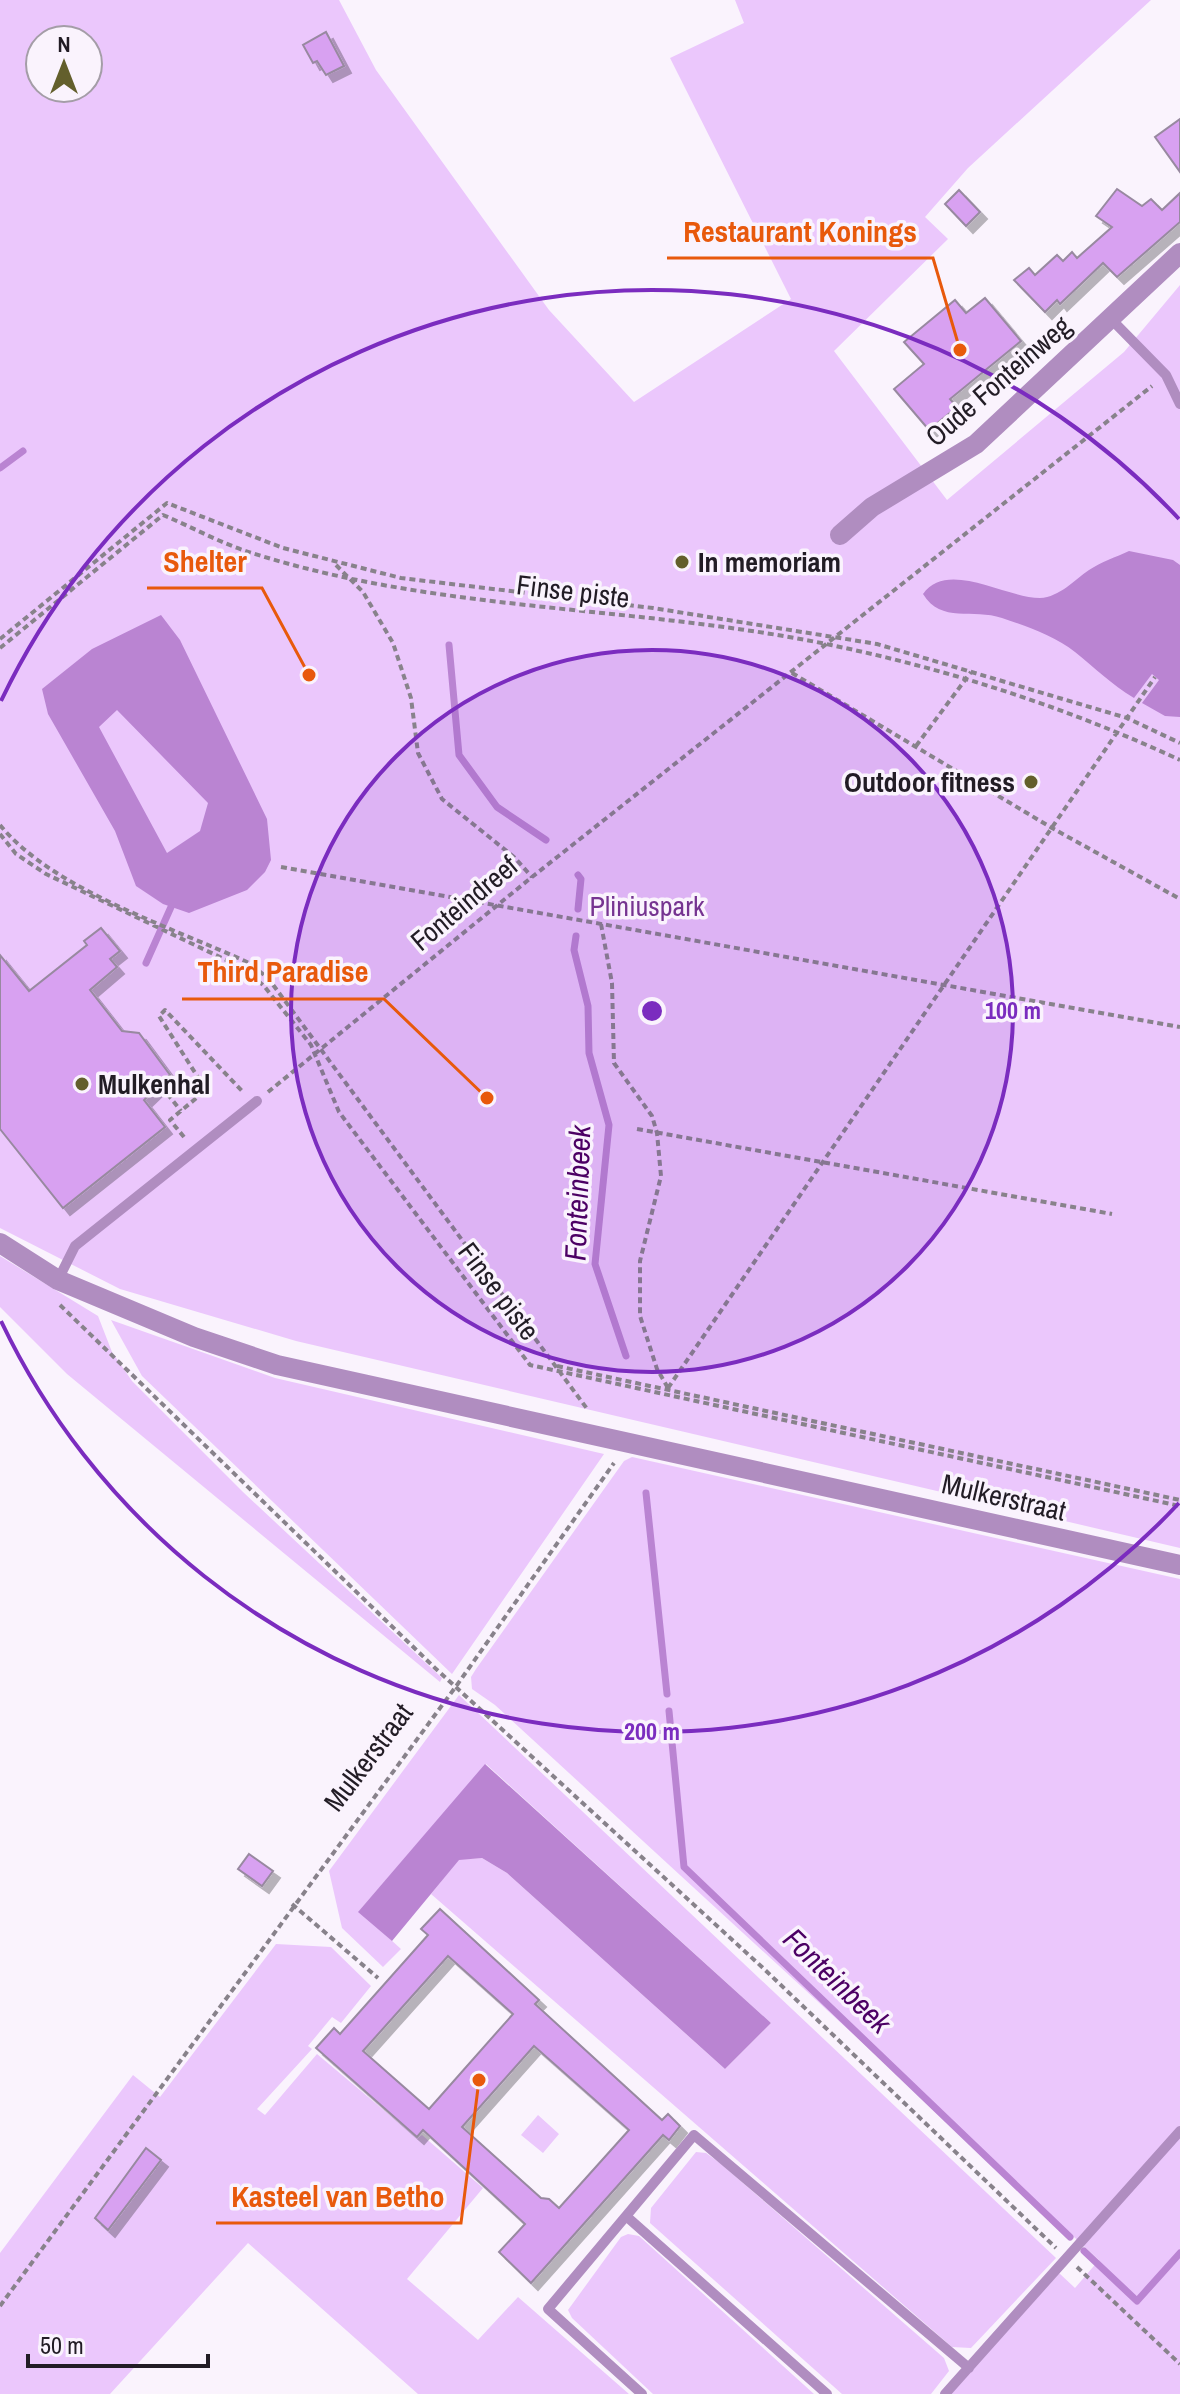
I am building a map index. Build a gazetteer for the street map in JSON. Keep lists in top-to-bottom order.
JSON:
{
  "streets": {
    "street": ["Oude Fonteinweg", "Mulkerstraat"],
    "path": ["Finse piste", "Fonteindreef"]
  },
  "crossings": [
    ["Finse piste", "Fonteindreef"]
  ],
  "water": ["Fonteinbeek"],
  "parks": ["Pliniuspark"],
  "places": [
    "Restaurant Konings",
    "In memoriam",
    "Shelter",
    "Outdoor fitness",
    "Mulkenhal",
    "Third Paradise",
    "Kasteel van Betho"
  ],
  "scale_bar": "50 m",
  "north": "top",
  "rings": ["100 m", "200 m"]
}
